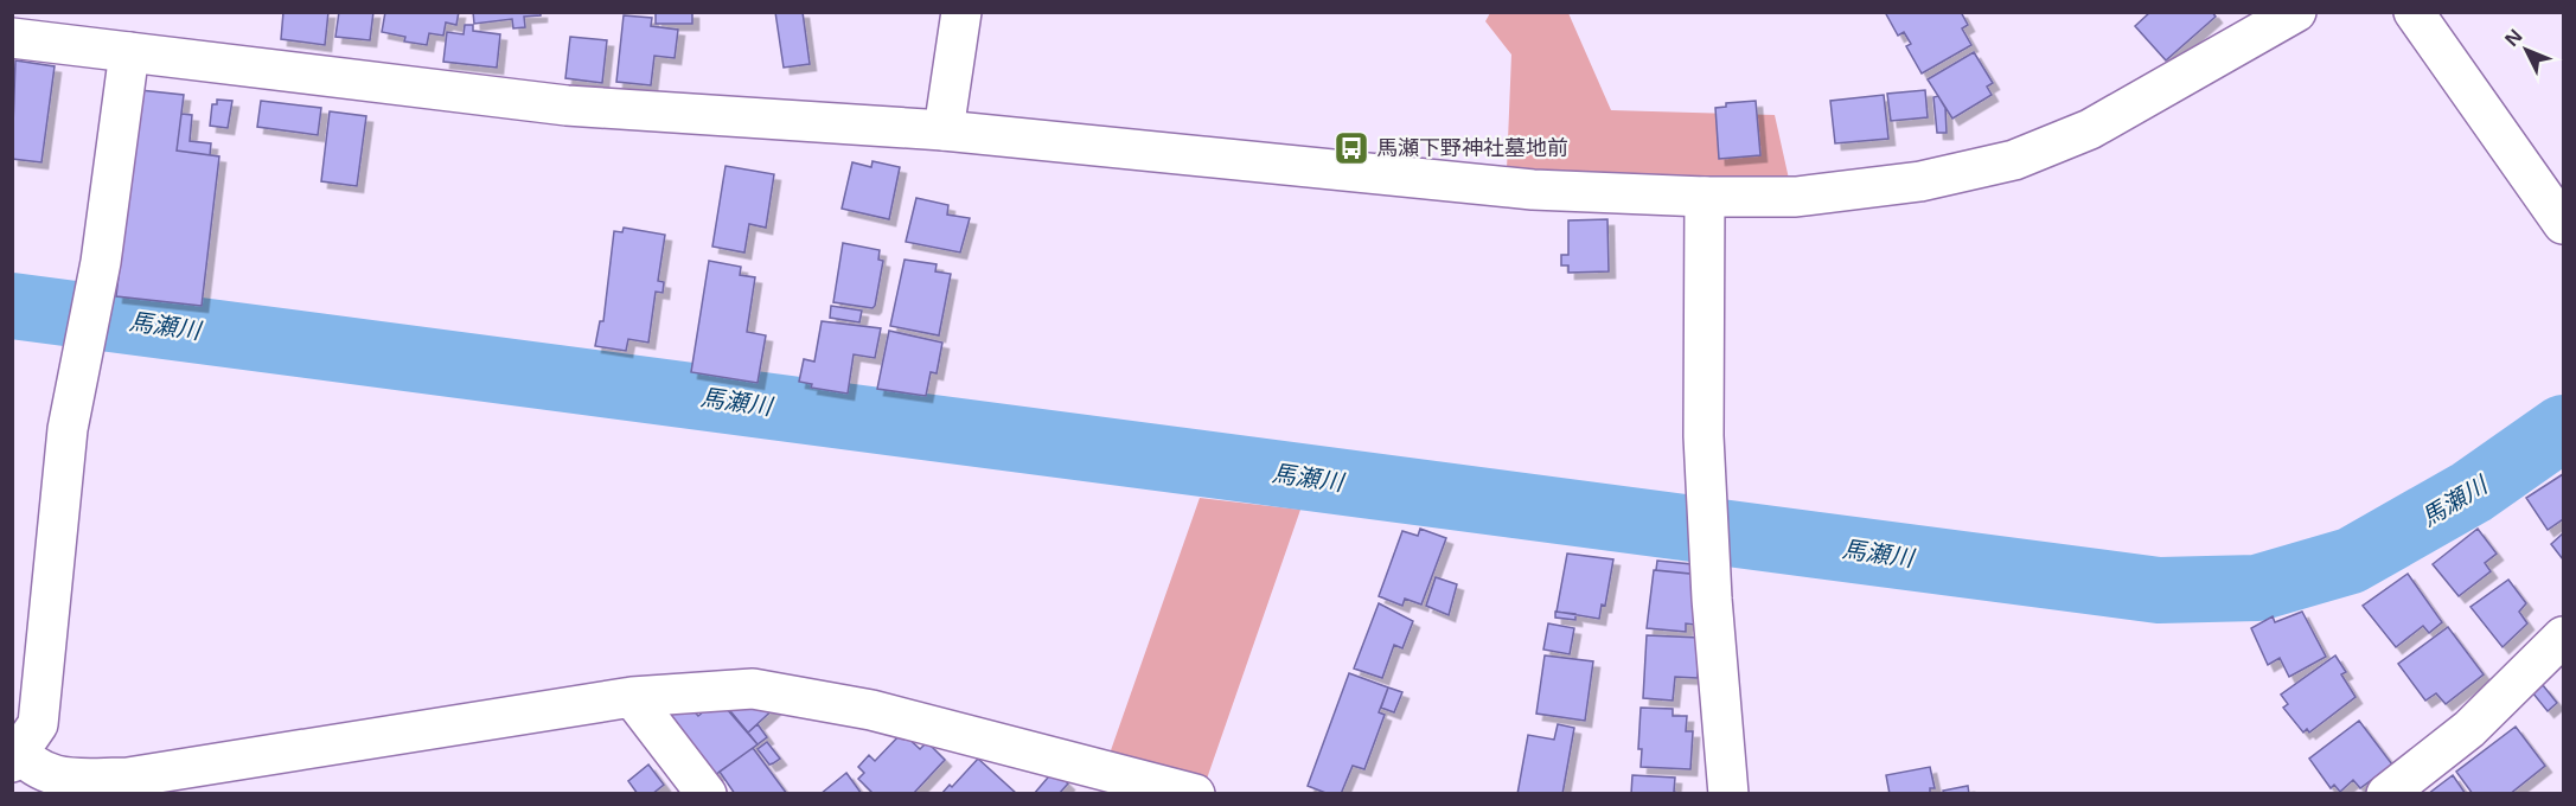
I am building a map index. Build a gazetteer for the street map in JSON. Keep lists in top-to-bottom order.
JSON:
{
  "water": ["馬瀬川"],
  "places": {
    "bus stop": ["馬瀬下野神社墓地前"]
  },
  "north": "top left"
}
